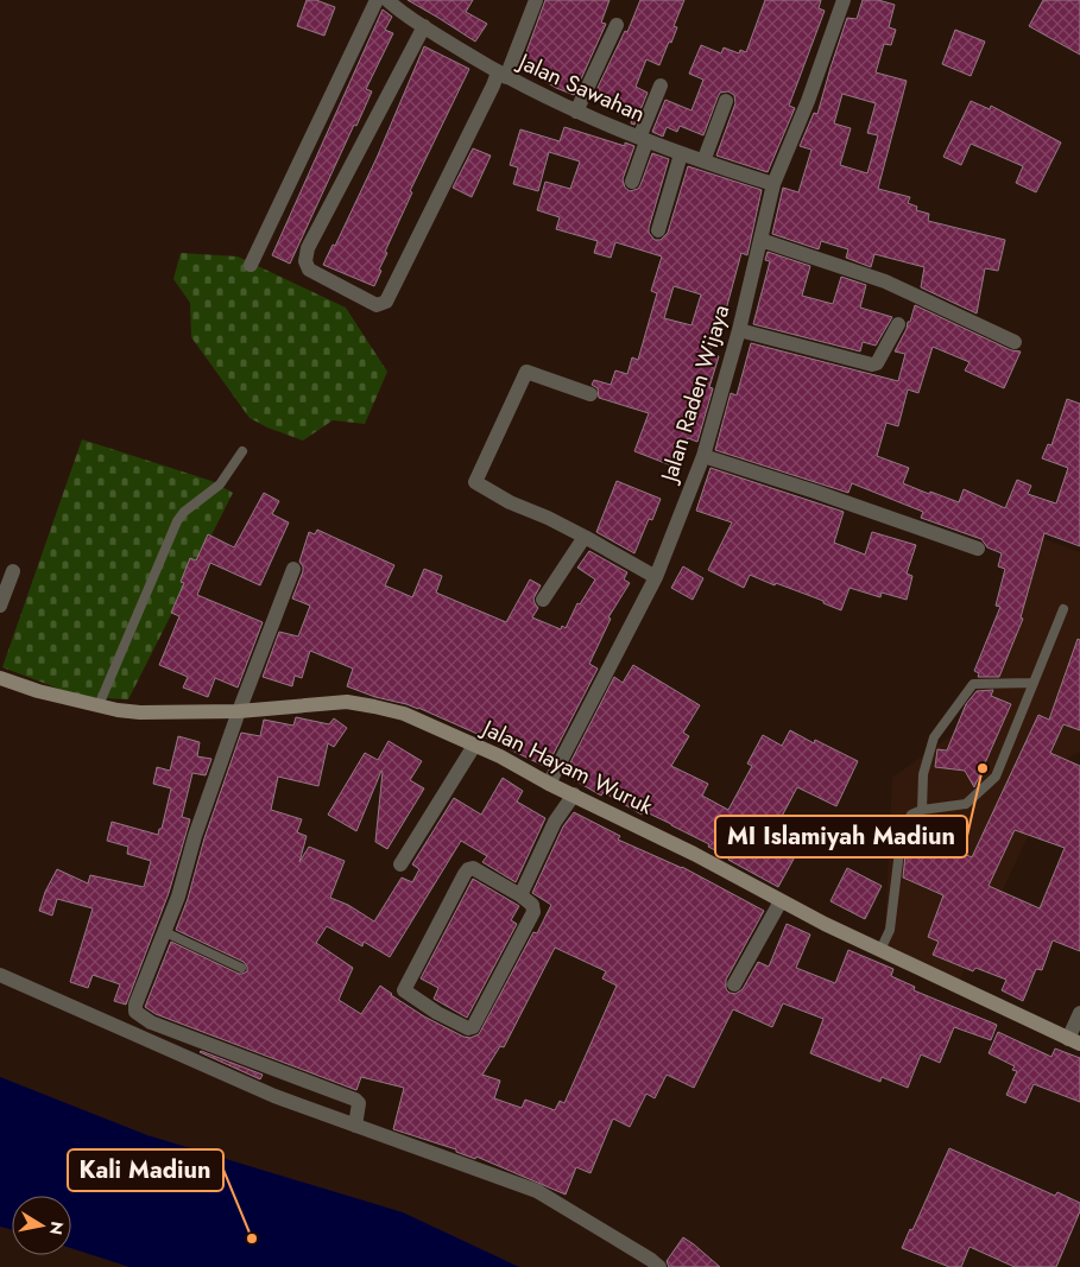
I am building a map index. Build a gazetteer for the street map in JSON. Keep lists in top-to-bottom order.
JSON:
{
  "streets": {
    "main road": ["Jalan Hayam Wuruk"],
    "street": ["Jalan Sawahan", "Jalan Raden Wijaya"]
  },
  "crossings": [
    ["Jalan Sawahan", "Jalan Raden Wijaya"],
    ["Jalan Raden Wijaya", "Jalan Hayam Wuruk"]
  ],
  "places": ["MI Islamiyah Madiun", "Kali Madiun"],
  "north": "right"
}
